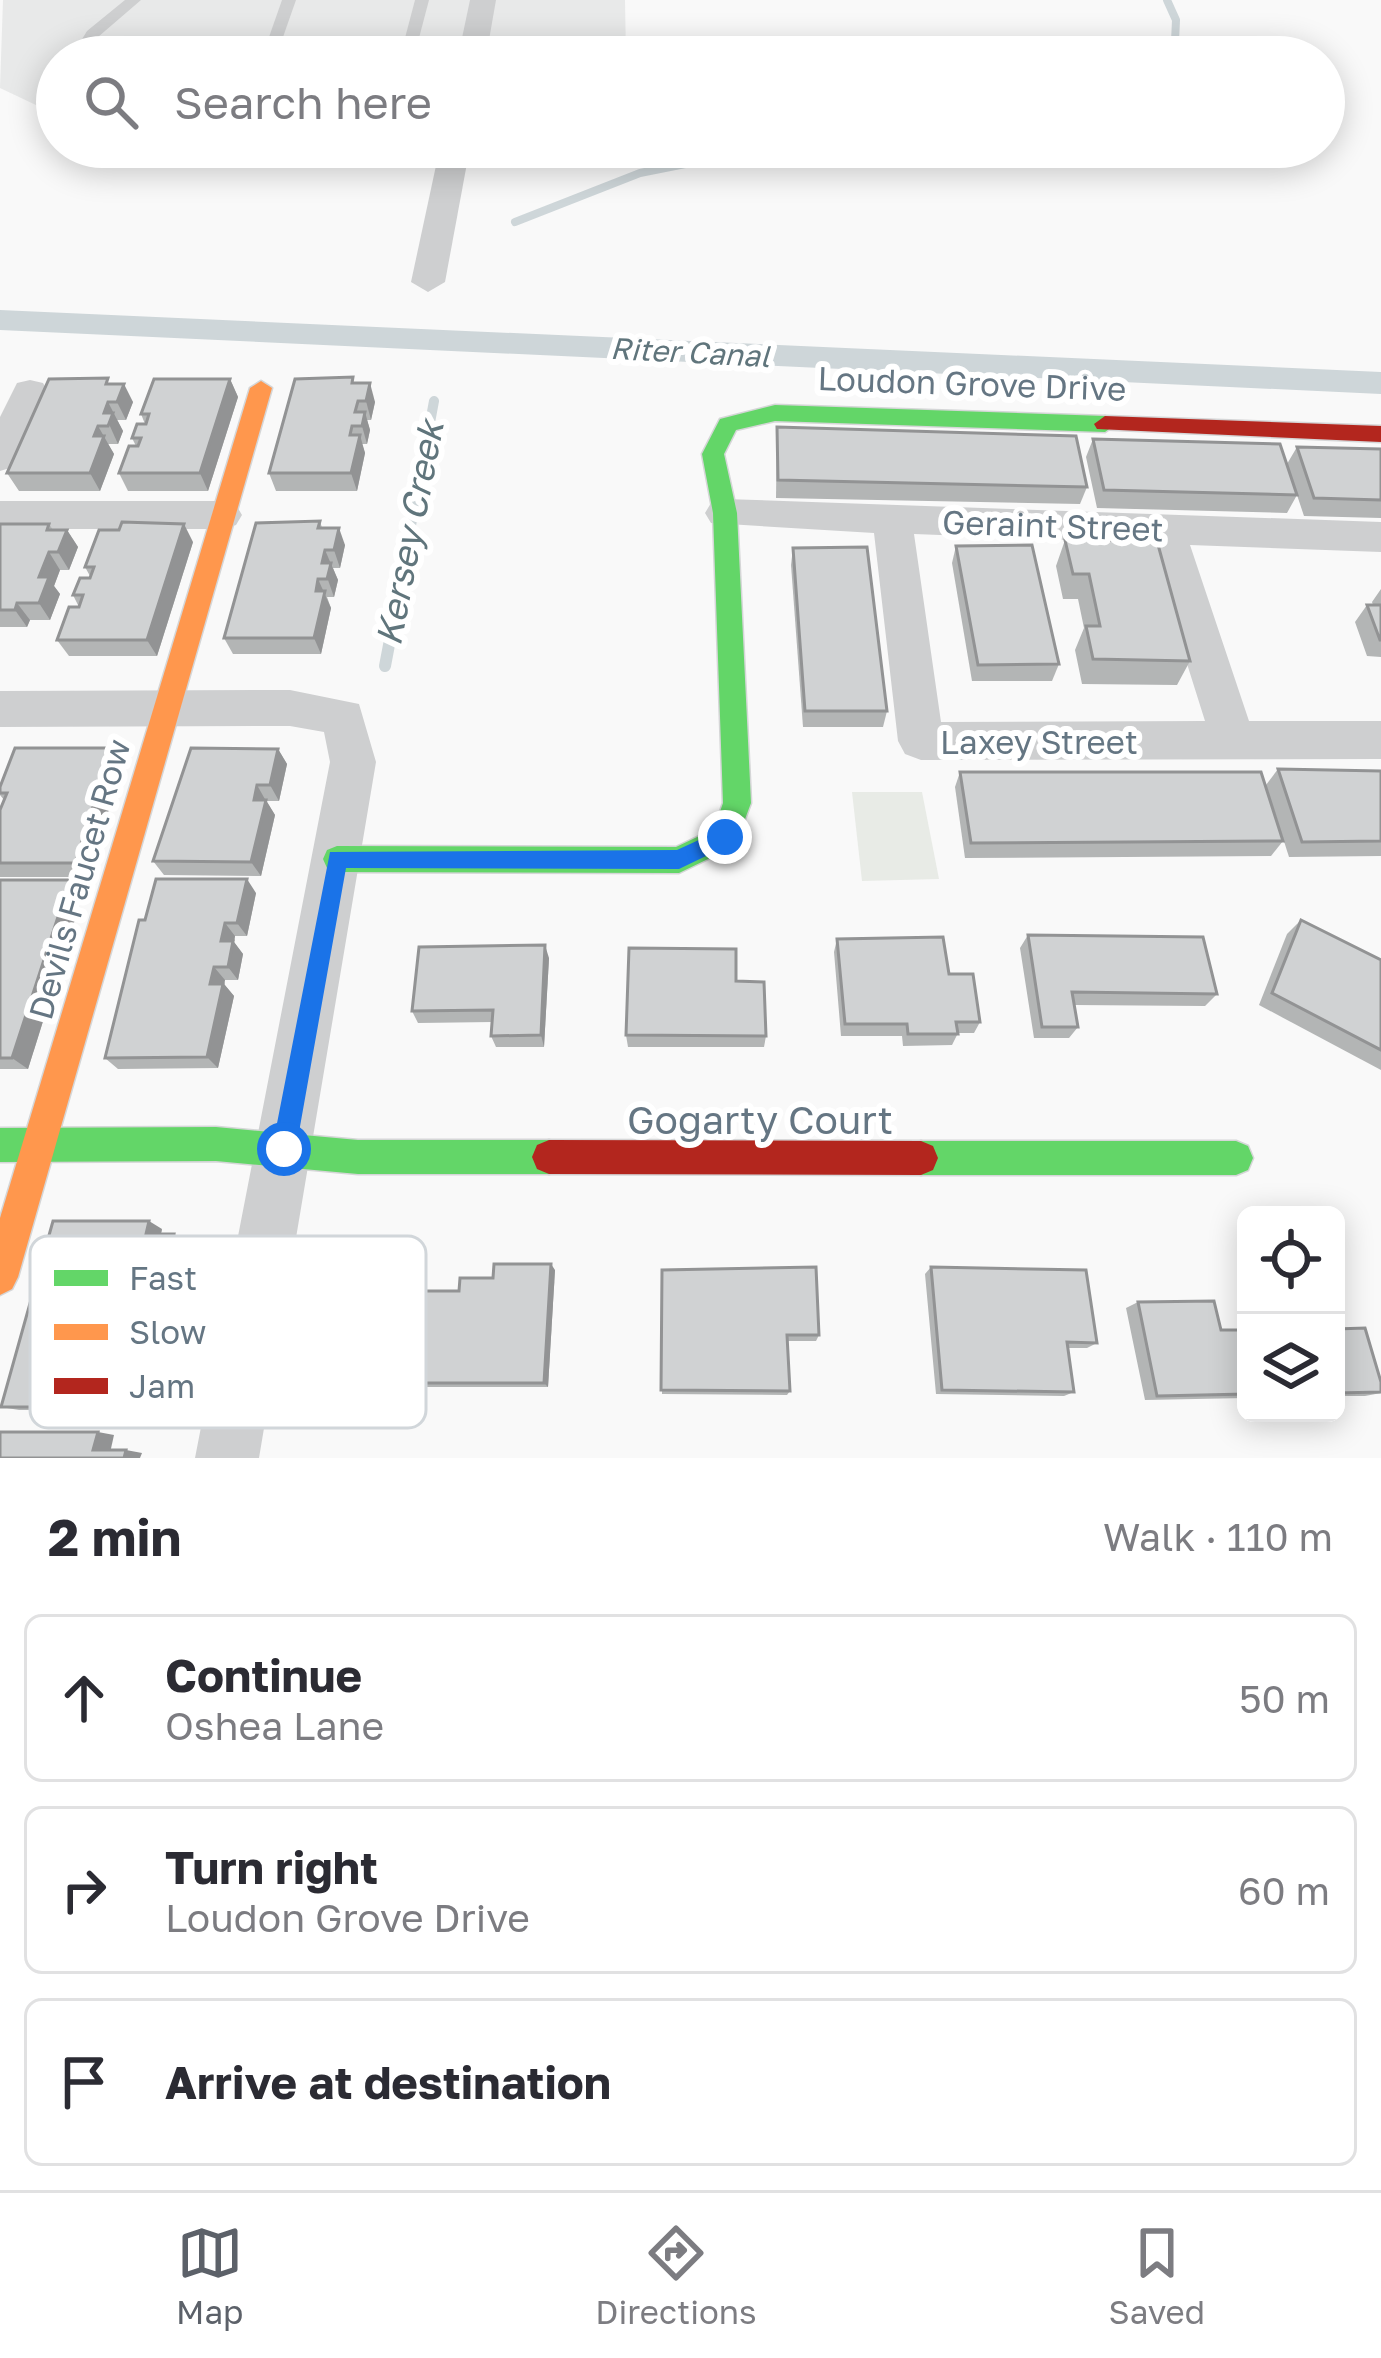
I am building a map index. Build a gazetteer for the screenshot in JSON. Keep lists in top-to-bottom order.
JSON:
{
  "streets": {
    "street": [
      "Loudon Grove Drive",
      "Geraint Street",
      "Laxey Street",
      "Devils Faucet Row",
      "Gogarty Court"
    ]
  },
  "crossings": [
    ["Loudon Grove Drive", "Geraint Street"],
    ["Geraint Street", "Laxey Street"],
    ["Devils Faucet Row", "Gogarty Court"]
  ],
  "water": ["Riter Canal", "Kersey Creek"],
  "legend": ["Fast", "Slow", "Jam"],
  "page": {
    "search": "Search here",
    "heading": ["2 min", "Walk · 110 m"],
    "list": [
      ["Continue", "Oshea Lane", "50 m"],
      ["Turn right", "Loudon Grove Drive", "60 m"],
      "Arrive at destination"
    ],
    "nav": ["Map", "Directions", "Saved"]
  }
}
